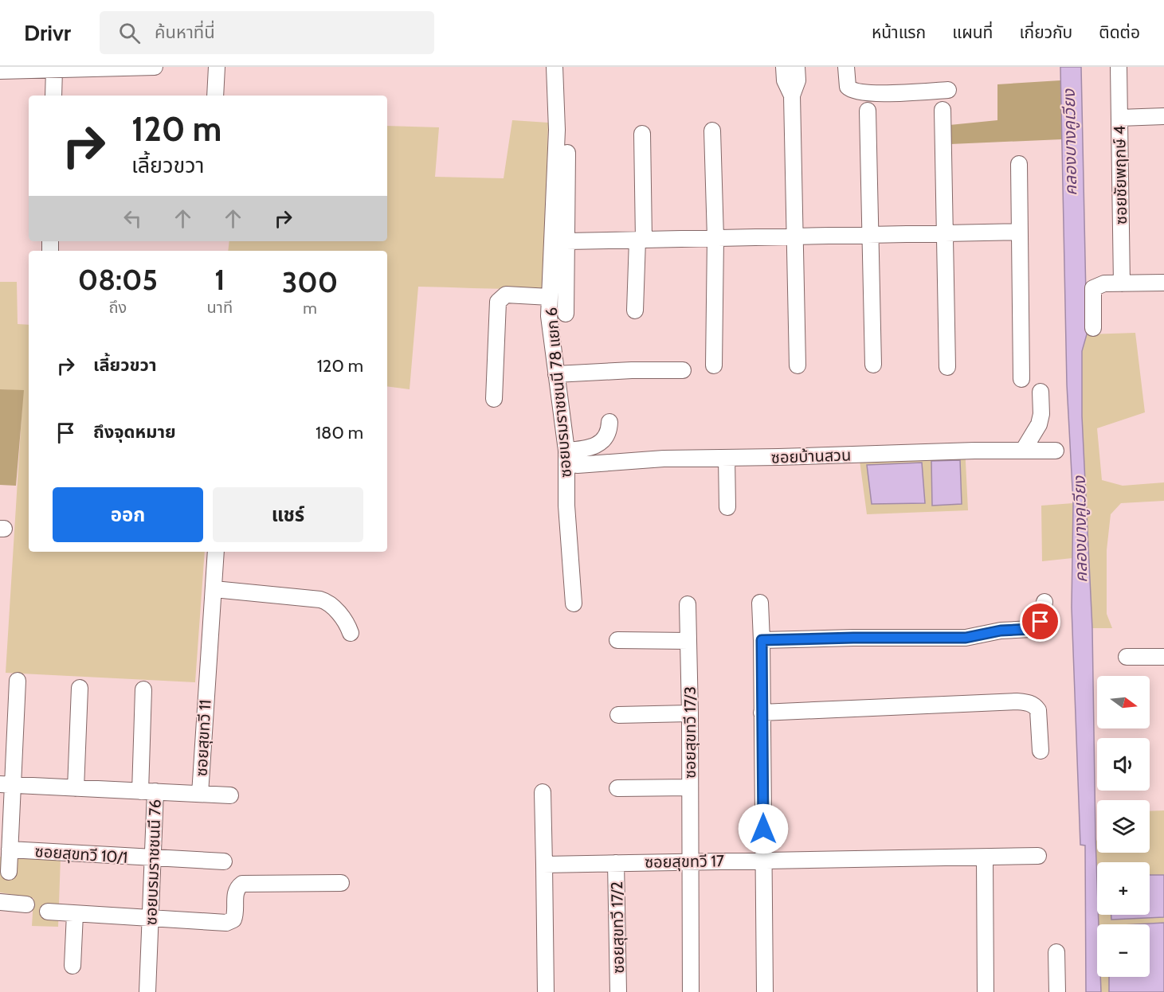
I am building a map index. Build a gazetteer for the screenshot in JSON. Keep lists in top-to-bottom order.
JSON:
{
  "streets": {
    "street": [
      "ซอยชัยพฤกษ์ 4",
      "ซอยบรมราชชนนี 78 แยก 6",
      "ซอยบ้านสวน",
      "ซอยสุขทวี 17/3",
      "ซอยสุขทวี 11",
      "ซอยสุขทวี 10/1",
      "ซอยสุขทวี 17",
      "ซอยบรมราชชนนี 76",
      "ซอยสุขทวี 17/2"
    ]
  },
  "crossings": [
    ["ซอยบรมราชชนนี 78 แยก 6", "ซอยบ้านสวน"],
    ["ซอยสุขทวี 17/3", "ซอยสุขทวี 17"],
    ["ซอยสุขทวี 11", "ซอยบรมราชชนนี 76"],
    ["ซอยสุขทวี 10/1", "ซอยบรมราชชนนี 76"],
    ["ซอยสุขทวี 17", "ซอยสุขทวี 17/2"]
  ],
  "water": ["คลองบางคูเวียง"],
  "north": "right",
  "page": {
    "header": "Drivr",
    "search": "ค้นหาที่นี่",
    "nav": [
      "หน้าแรก",
      "แผนที่",
      "เกี่ยวกับ",
      "ติดต่อ"
    ],
    "turn": ["120 m", "เลี้ยวขวา"],
    "eta": [
      "08:05",
      "ถึง",
      "1",
      "นาที",
      "300",
      "m"
    ],
    "list": [
      {
        "name": "เลี้ยวขวา",
        "value": "120 m"
      },
      {
        "name": "ถึงจุดหมาย",
        "value": "180 m"
      }
    ],
    "buttons": ["ออก", "แชร์"],
    "map_buttons": ["+", "−"]
  }
}
